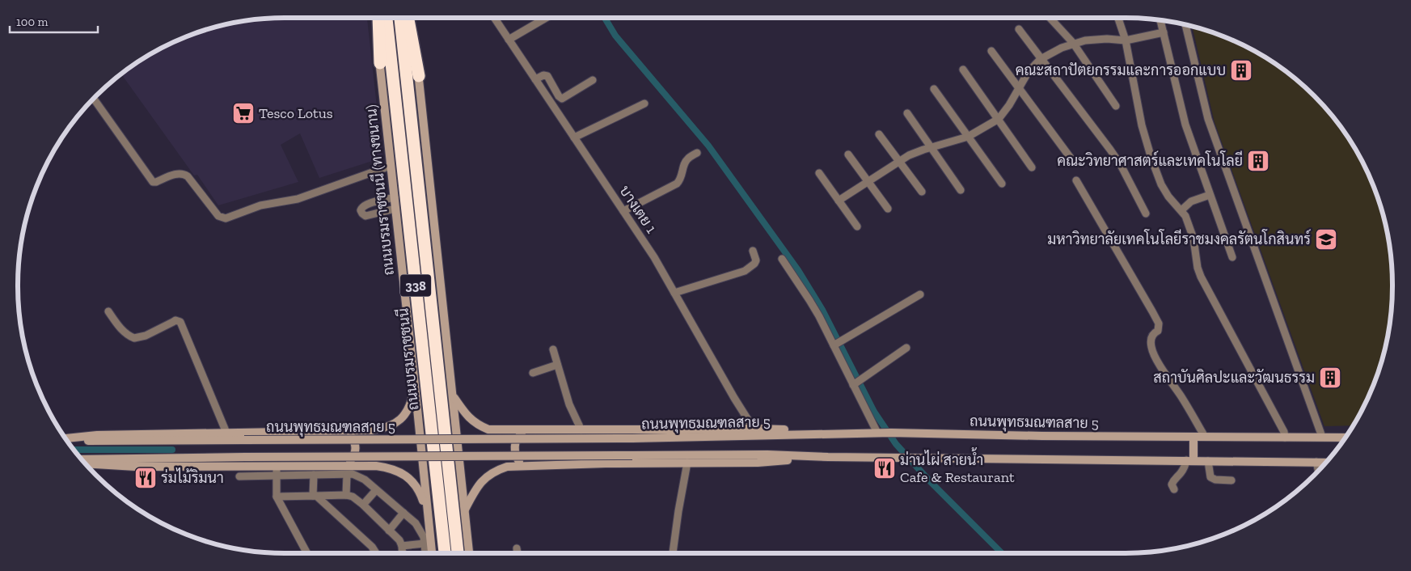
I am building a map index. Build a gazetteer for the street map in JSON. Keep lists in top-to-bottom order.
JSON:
{
  "streets": {
    "highway": ["338", "ถนนบรมราชชนนี"],
    "main road": ["ถนนบรมราชชนนี (ทางขนาน)", "ถนนพุทธมณฑลสาย 5"],
    "street": ["บางเตย 1"]
  },
  "places": {
    "building": ["คณะสถาปัตยกรรมและการออกแบบ", "คณะวิทยาศาสตร์และเทคโนโลยี", "สถาบันศิลปะและวัฒนธรรม"],
    "supermarket": ["Tesco Lotus"],
    "school or university": ["มหาวิทยาลัยเทคโนโลยีราชมงคลรัตนโกสินทร์"],
    "restaurant": ["ม่านไผ่ สายน้ำ Cafe & Restaurant", "ร่มไม้ริมนา"]
  },
  "scale_bar": "100 m"
}
